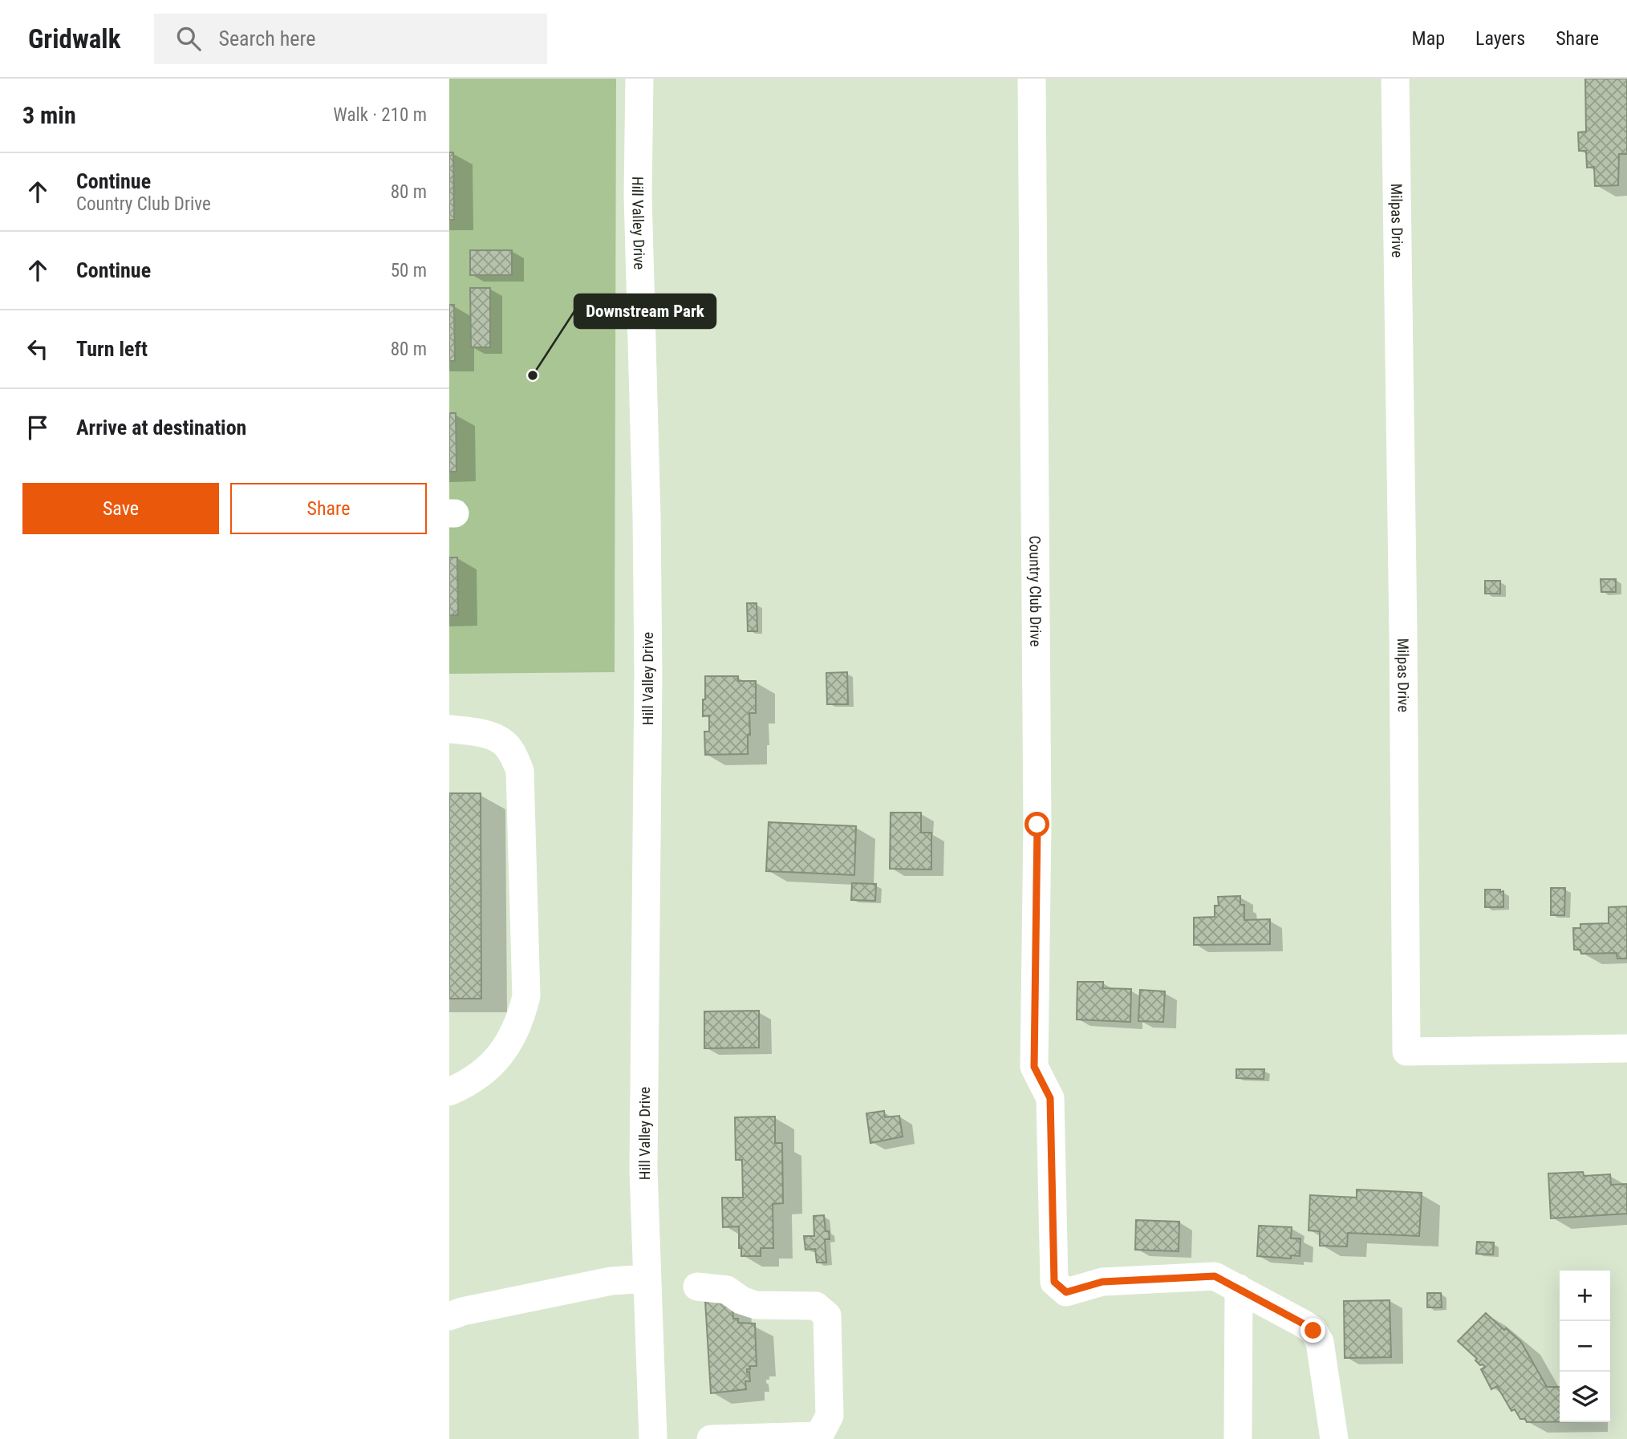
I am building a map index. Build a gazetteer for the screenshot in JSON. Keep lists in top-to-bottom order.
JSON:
{
  "streets": {
    "street": ["Milpas Drive", "Hill Valley Drive", "Country Club Drive"]
  },
  "places": ["Downstream Park"],
  "page": {
    "header": "Gridwalk",
    "search": "Search here",
    "nav": ["Map", "Layers", "Share"],
    "heading": ["3 min", "Walk · 210 m"],
    "list": [
      ["Continue", "Country Club Drive", "80 m"],
      ["Continue", "50 m"],
      ["Turn left", "80 m"],
      "Arrive at destination"
    ],
    "buttons": ["Save", "Share"],
    "map_buttons": ["+", "−"]
  }
}
